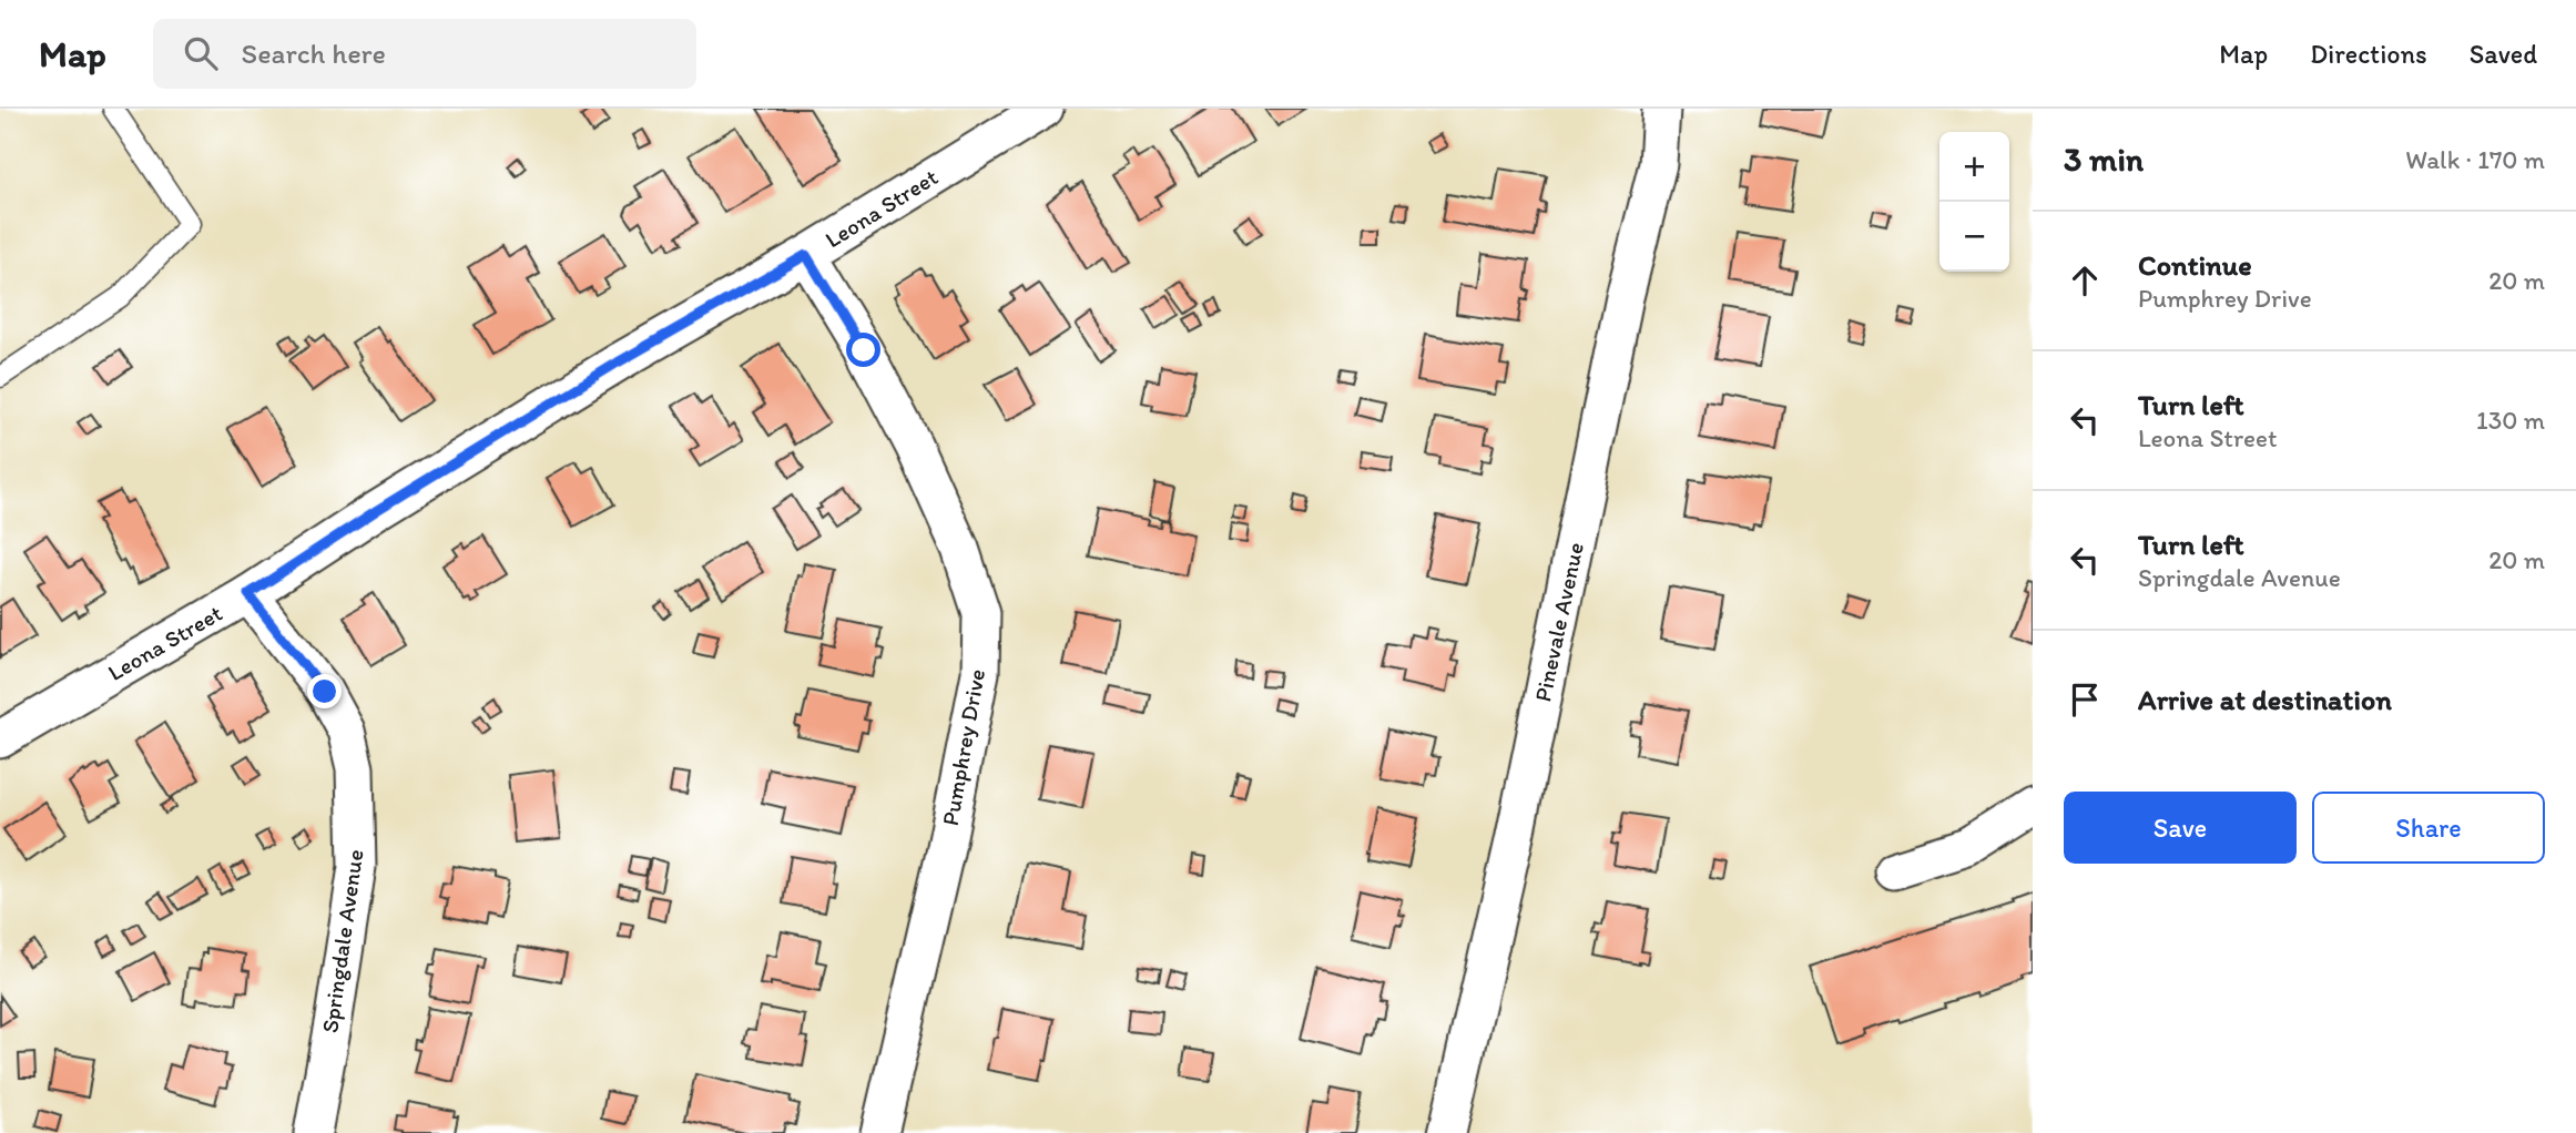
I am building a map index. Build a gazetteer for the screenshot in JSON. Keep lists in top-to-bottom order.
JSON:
{
  "streets": {
    "street": [
      "Leona Street",
      "Pinevale Avenue",
      "Pumphrey Drive",
      "Springdale Avenue"
    ]
  },
  "crossings": [
    ["Leona Street", "Pumphrey Drive"],
    ["Leona Street", "Springdale Avenue"]
  ],
  "page": {
    "header": "Map",
    "search": "Search here",
    "nav": ["Map", "Directions", "Saved"],
    "heading": ["3 min", "Walk · 170 m"],
    "map_buttons": ["+", "−"],
    "list": [
      ["Continue", "Pumphrey Drive", "20 m"],
      ["Turn left", "Leona Street", "130 m"],
      ["Turn left", "Springdale Avenue", "20 m"],
      "Arrive at destination"
    ],
    "buttons": ["Save", "Share"]
  }
}
